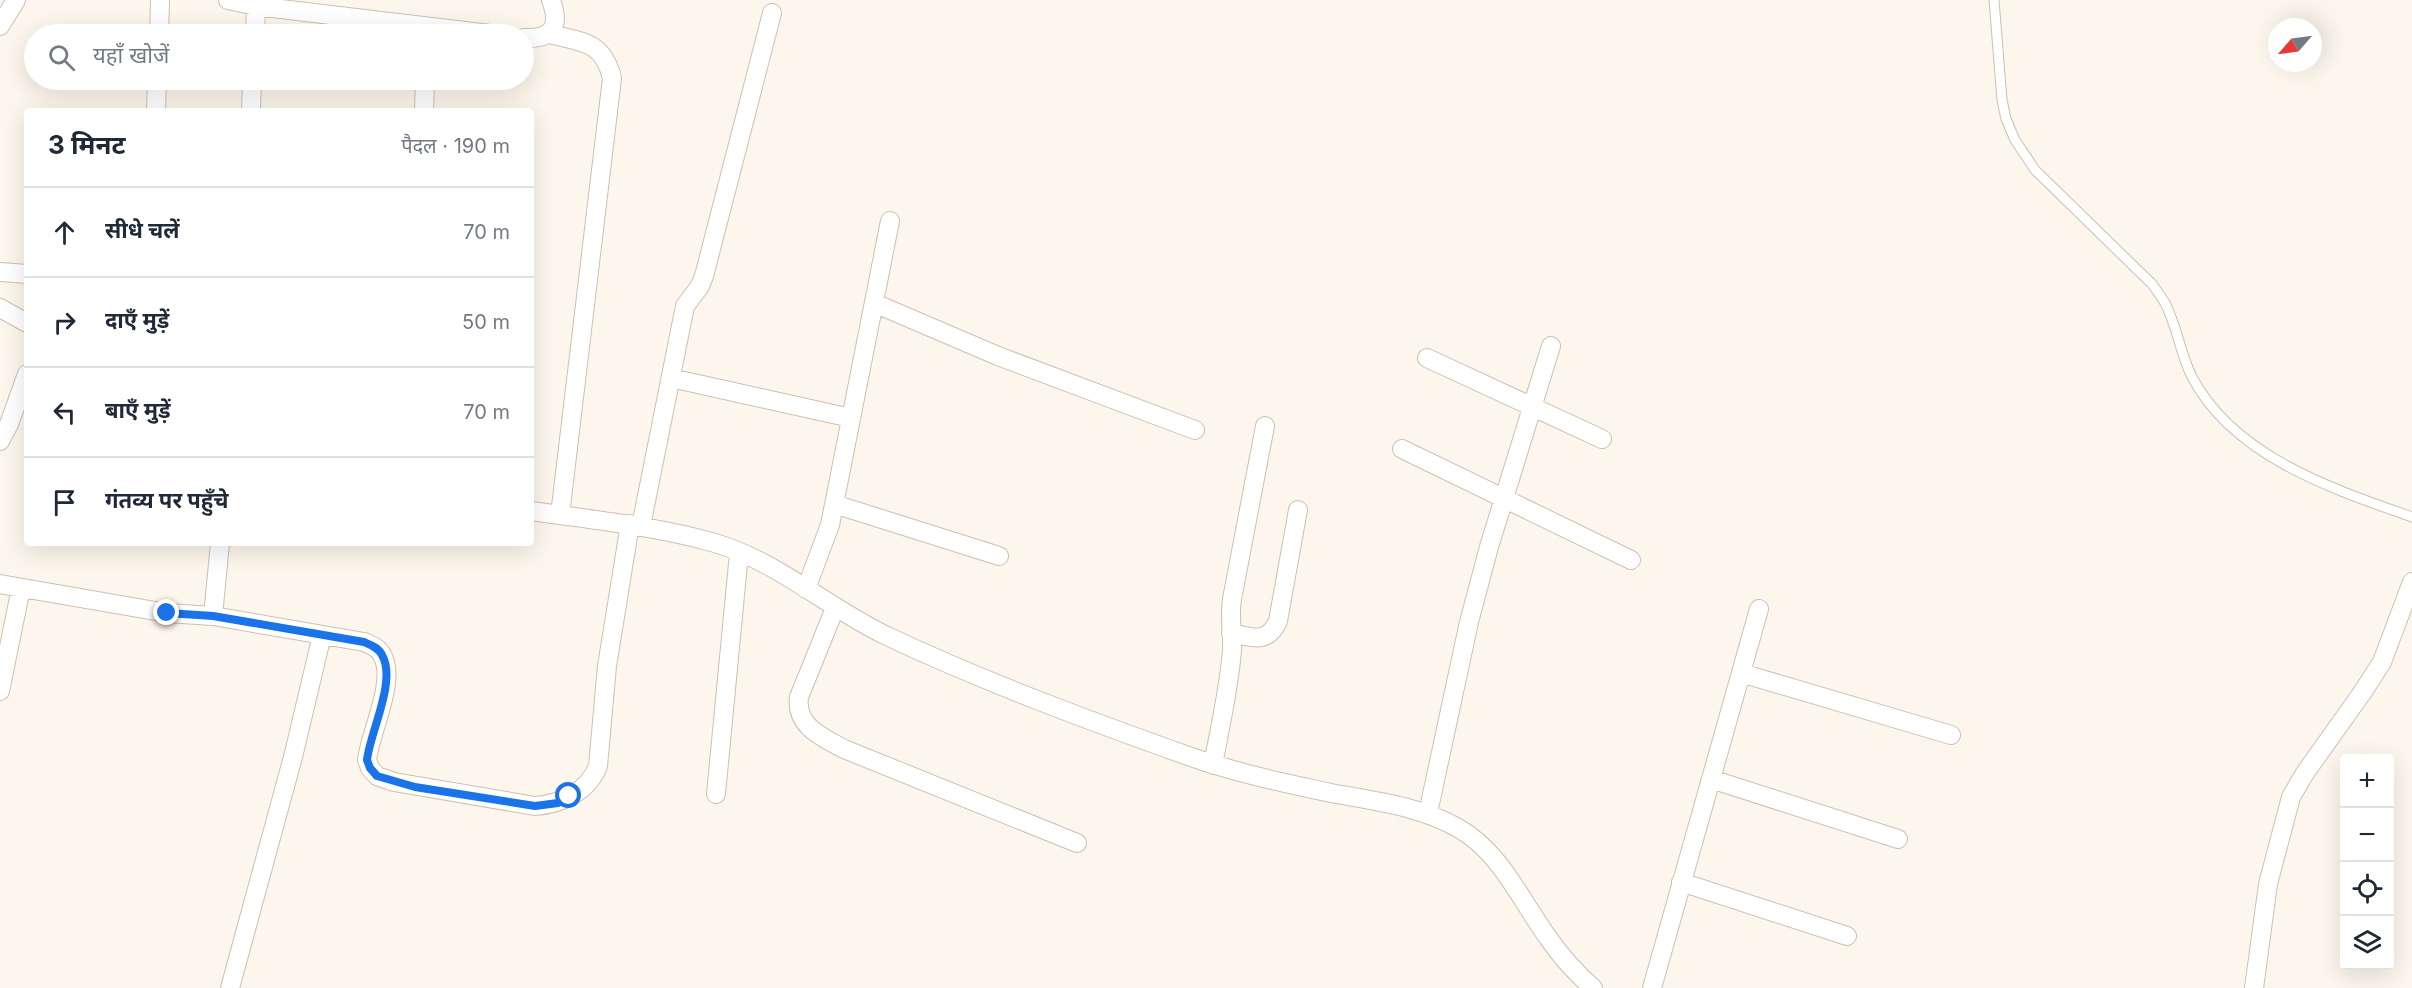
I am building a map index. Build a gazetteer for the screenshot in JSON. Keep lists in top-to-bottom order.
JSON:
{
  "north": "bottom left",
  "page": {
    "search": "यहाँ खोजें",
    "heading": ["3 मिनट", "पैदल · 190 m"],
    "list": [
      ["सीधे चलें", "70 m"],
      ["दाएँ मुड़ें", "50 m"],
      ["बाएँ मुड़ें", "70 m"],
      "गंतव्य पर पहुँचे"
    ],
    "map_buttons": ["+", "−"]
  }
}
